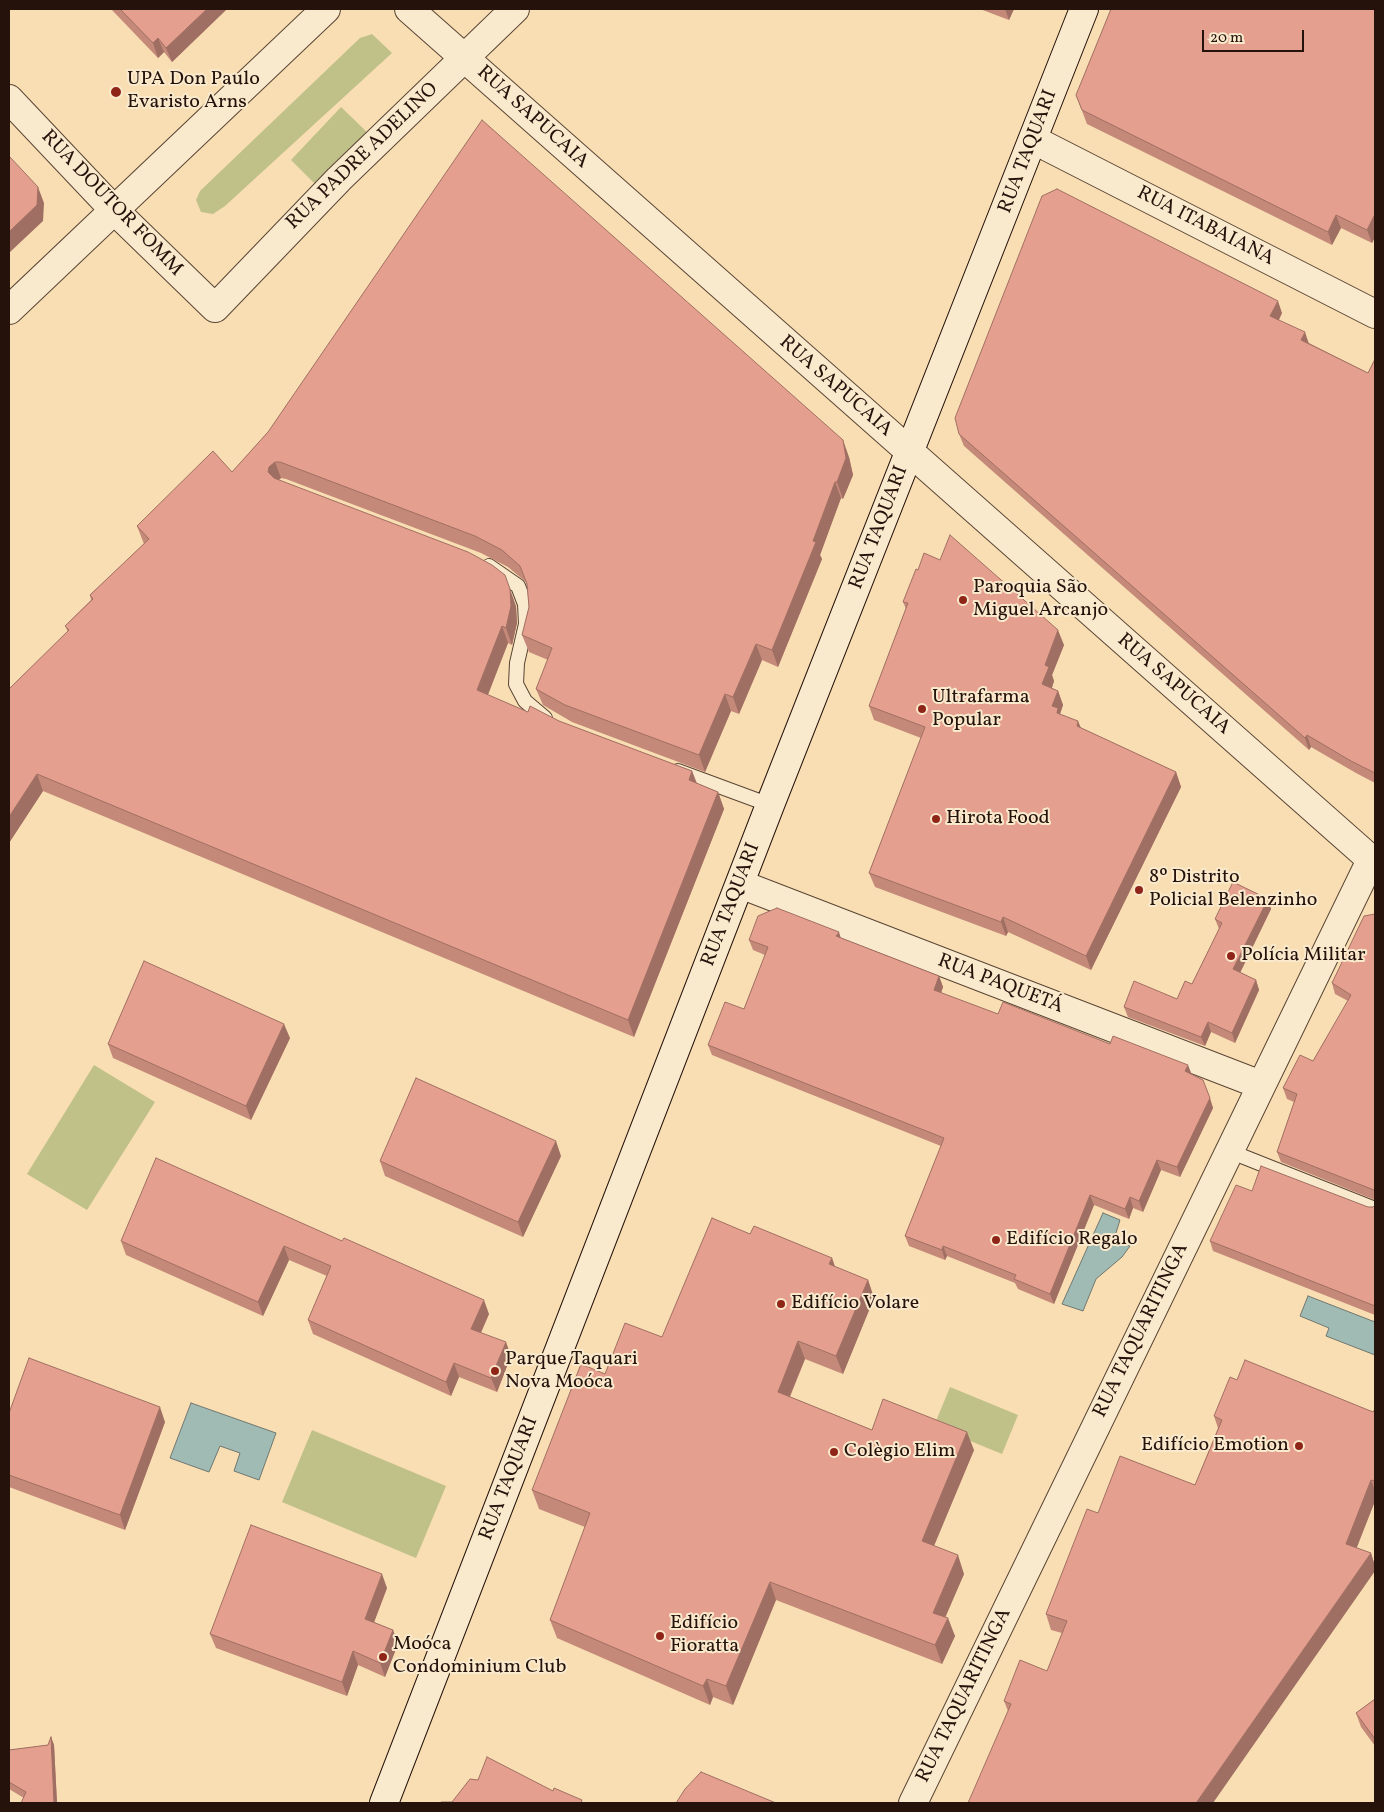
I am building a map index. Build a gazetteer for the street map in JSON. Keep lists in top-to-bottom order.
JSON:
{
  "streets": {
    "street": [
      "RUA SAPUCAIA",
      "RUA TAQUARI",
      "RUA PADRE ADELINO",
      "RUA DOUTOR FOMM",
      "RUA ITABAIANA",
      "RUA PAQUETÁ",
      "RUA TAQUARITINGA"
    ]
  },
  "crossings": [
    ["RUA SAPUCAIA", "RUA TAQUARI"],
    ["RUA SAPUCAIA", "RUA PADRE ADELINO"],
    ["RUA SAPUCAIA", "RUA TAQUARITINGA"],
    ["RUA TAQUARI", "RUA ITABAIANA"],
    ["RUA TAQUARI", "RUA PAQUETÁ"],
    ["RUA PADRE ADELINO", "RUA DOUTOR FOMM"],
    ["RUA PAQUETÁ", "RUA TAQUARITINGA"]
  ],
  "places": [
    "UPA Don Paulo Evaristo Arns",
    "Paroquia São Miguel Arcanjo",
    "Ultrafarma Popular",
    "Hirota Food",
    "8º Distrito Policial Belenzinho",
    "Polícia Militar",
    "Edifício Regalo",
    "Edifício Volare",
    "Parque Taquari Nova Moóca",
    "Edifício Emotion",
    "Colègio Elim",
    "Edifício Fioratta",
    "Moóca Condominium Club"
  ],
  "scale_bar": "20 m"
}
